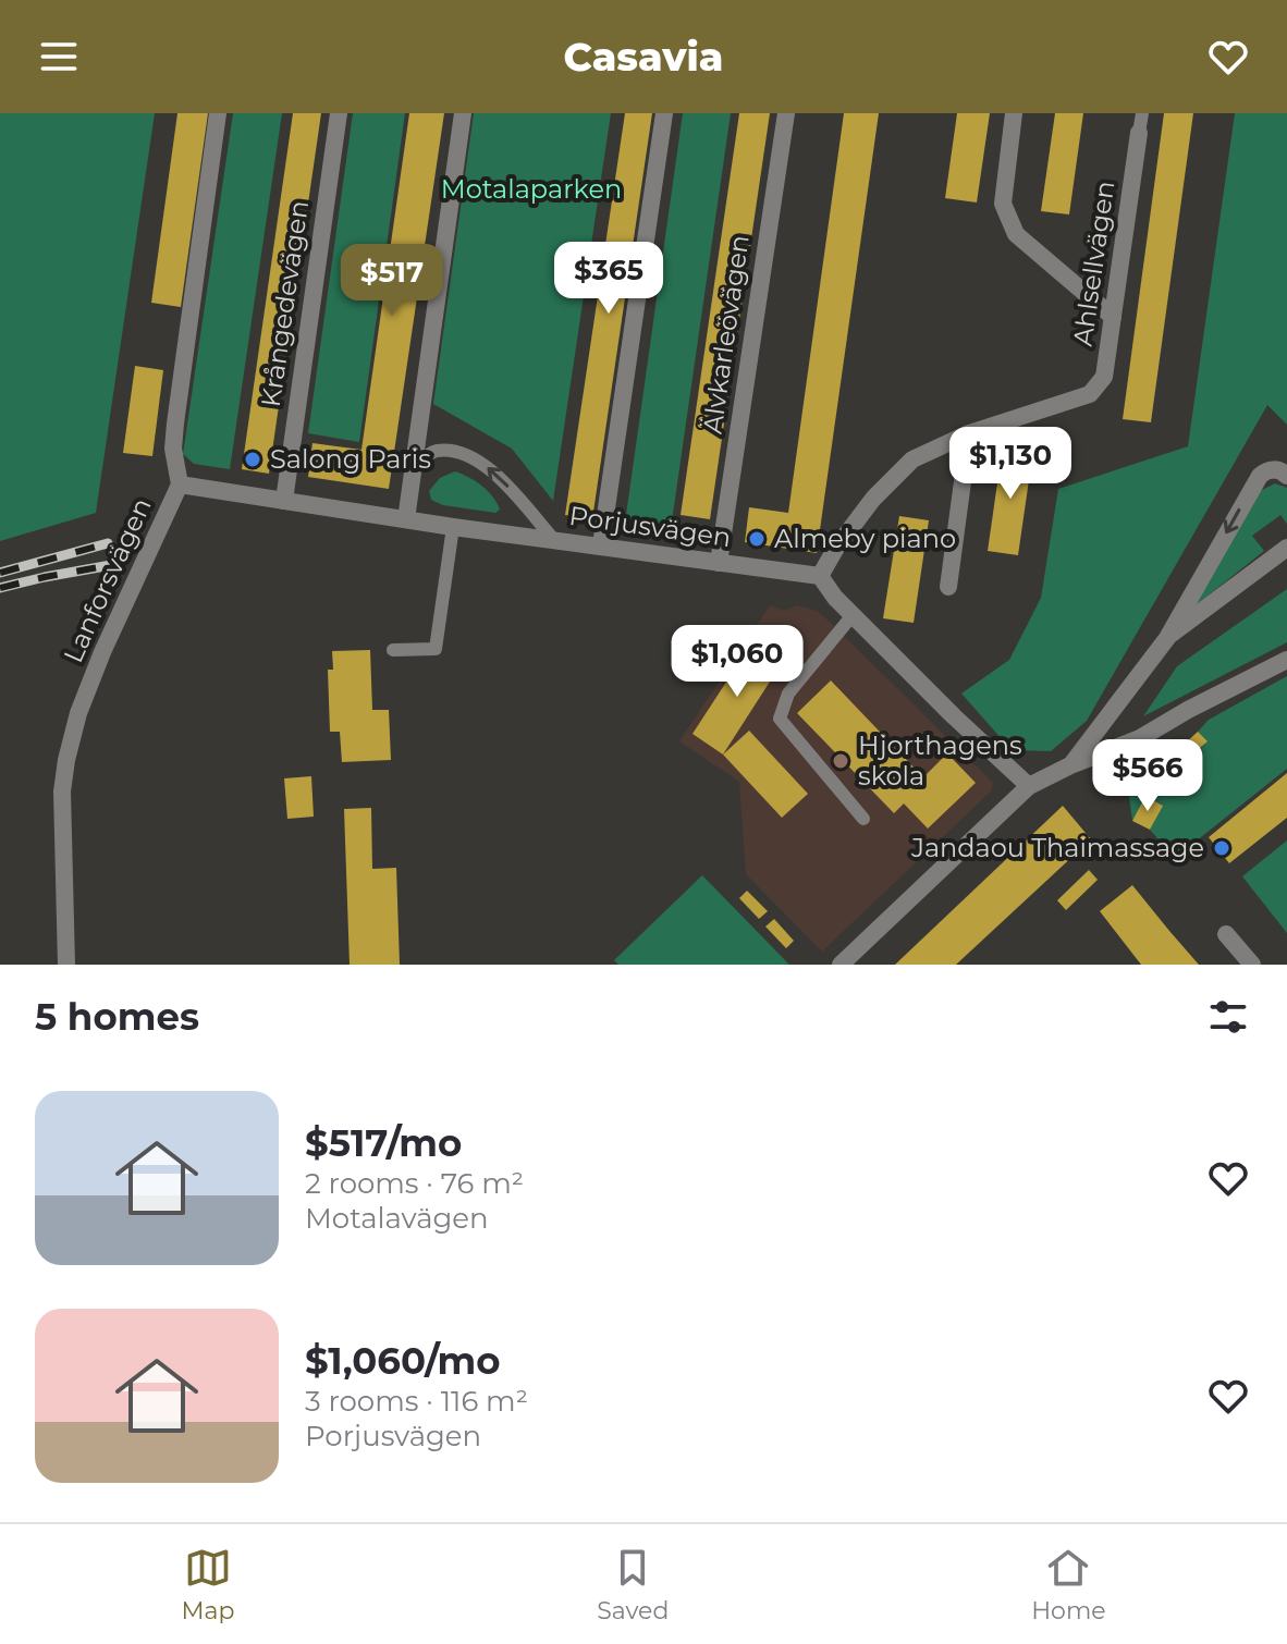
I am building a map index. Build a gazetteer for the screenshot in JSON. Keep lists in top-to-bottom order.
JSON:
{
  "streets": {
    "street": [
      "Ahlsellvägen",
      "Krångedevägen",
      "Älvkarleövägen",
      "Porjusvägen",
      "Lanforsvägen"
    ]
  },
  "crossings": [
    ["Ahlsellvägen", "Porjusvägen"],
    ["Krångedevägen", "Porjusvägen"],
    ["Älvkarleövägen", "Porjusvägen"],
    ["Porjusvägen", "Lanforsvägen"]
  ],
  "parks": ["Motalaparken"],
  "places": [
    "Salong Paris",
    "Almeby piano",
    "Hjorthagens skola",
    "Jandaou Thaimassage"
  ],
  "page": {
    "header": "Casavia",
    "price": [
      "$365",
      "$517",
      "$1,130",
      "$1,060",
      "$566"
    ],
    "heading": "5 homes",
    "list": [
      {
        "name": "$517/mo",
        "note": "2 rooms · 76 m² · Motalavägen"
      },
      {
        "name": "$1,060/mo",
        "note": "3 rooms · 116 m² · Porjusvägen"
      }
    ],
    "tabs": ["Map", "Saved", "Home"]
  }
}
